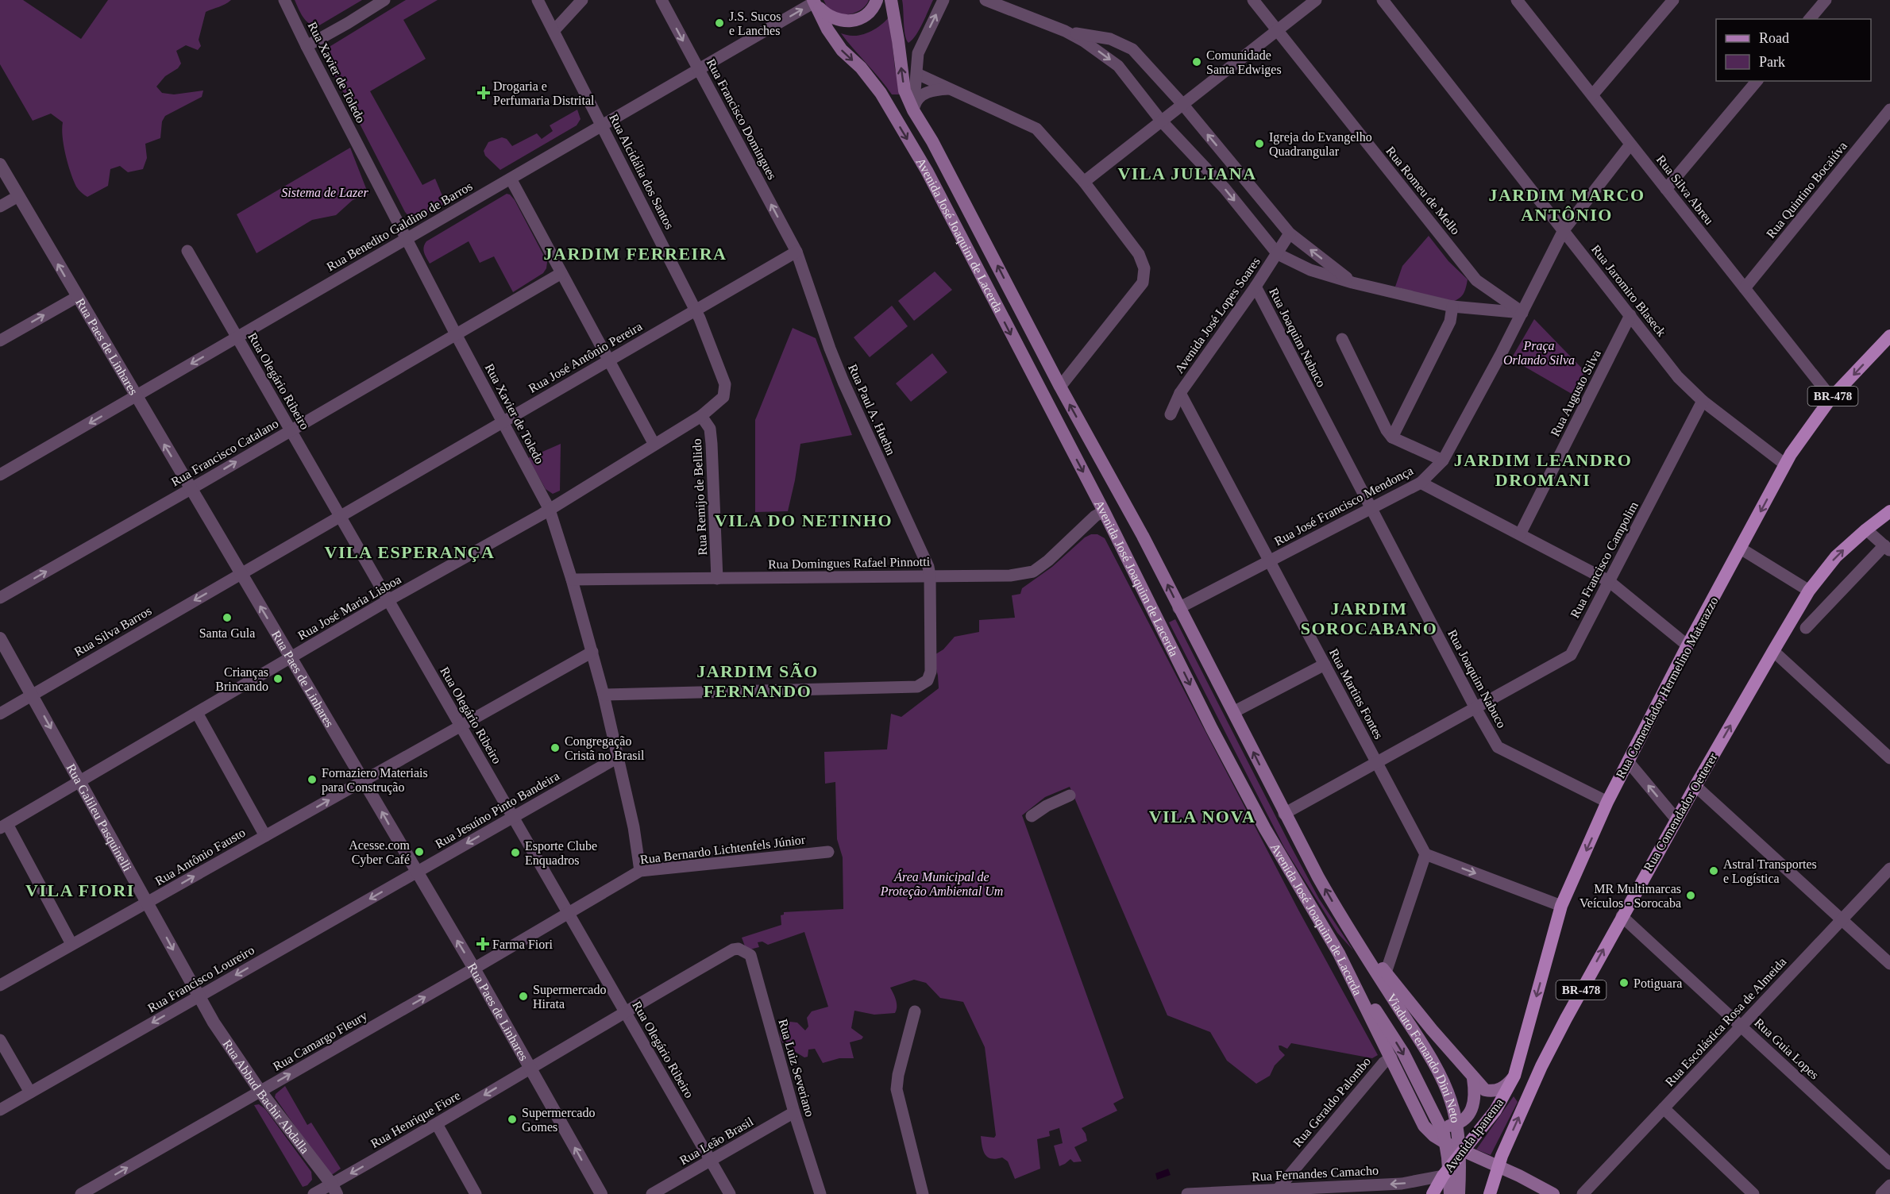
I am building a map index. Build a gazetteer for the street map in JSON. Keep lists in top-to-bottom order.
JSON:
{
  "streets": {
    "main road": [
      "Avenida José Joaquim de Lacerda",
      "BR-478",
      "Rua Comendador Hermelino Matarazzo",
      "Rua Comendador Oetterer",
      "Viaduto Fernando Dini Neto",
      "Avenida Ipanema"
    ],
    "street": [
      "Rua Xavier de Toledo",
      "Rua Francisco Domingues",
      "Rua Alcidália dos Santos",
      "Rua Silva Abreu",
      "Rua Quintino Bocaiúva",
      "Rua Romeu de Mello",
      "Rua Benedito Galdino de Barros",
      "Rua Jaromiro Blaseck",
      "Avenida José Lopes Soares",
      "Rua Joaquim Nabuco",
      "Rua Paes de Linhares",
      "Rua José Antônio Pereira",
      "Rua Olegário Ribeiro",
      "Rua Augusto Silva",
      "Rua Paul A. Huehn",
      "Rua Francisco Catalano",
      "Rua Remijo de Bellido",
      "Rua José Francisco Mendonça",
      "Rua Francisco Campolim",
      "Rua Domingues Rafael Pinnotti",
      "Rua José Maria Lisboa",
      "Rua Silva Barros",
      "Rua Martins Fontes",
      "Rua Jesuíno Pinto Bandeira",
      "Rua Galileu Pasquinelli",
      "Rua Bernardo Lichtenfels Júnior",
      "Rua Antônio Fausto",
      "Rua Francisco Loureiro",
      "Rua Escolástica Rosa de Almeida",
      "Rua Camargo Fleury",
      "Rua Guia Lopes",
      "Rua Luiz Severiano",
      "Rua Abbud Bachir Abdalla",
      "Rua Geraldo Palombo",
      "Rua Henrique Fiore",
      "Rua Leão Brasil",
      "Rua Fernandes Camacho"
    ]
  },
  "crossings": [
    ["Rua Xavier de Toledo", "Rua Benedito Galdino de Barros"],
    ["Rua Xavier de Toledo", "Rua José Antônio Pereira"],
    ["Rua Xavier de Toledo", "Rua Francisco Catalano"],
    ["Rua Xavier de Toledo", "Rua Domingues Rafael Pinnotti"],
    ["Rua Xavier de Toledo", "Rua José Maria Lisboa"],
    ["Rua Xavier de Toledo", "Rua Jesuíno Pinto Bandeira"],
    ["Rua Xavier de Toledo", "Rua Bernardo Lichtenfels Júnior"],
    ["Rua Xavier de Toledo", "Rua Antônio Fausto"],
    ["Rua Francisco Domingues", "Rua Benedito Galdino de Barros"],
    ["Rua Francisco Domingues", "Rua José Antônio Pereira"],
    ["Rua Francisco Domingues", "Rua Paul A. Huehn"],
    ["Rua Alcidália dos Santos", "Rua Benedito Galdino de Barros"],
    ["Rua Alcidália dos Santos", "Rua José Antônio Pereira"],
    ["Rua Alcidália dos Santos", "Rua José Maria Lisboa"],
    ["Rua Silva Abreu", "Rua Quintino Bocaiúva"],
    ["Rua Silva Abreu", "Rua José Francisco Mendonça"],
    ["Rua Silva Abreu", "Rua Comendador Hermelino Matarazzo"],
    ["Rua Romeu de Mello", "Rua José Francisco Mendonça"],
    ["Rua Benedito Galdino de Barros", "Avenida José Joaquim de Lacerda"],
    ["Rua Benedito Galdino de Barros", "Rua Paes de Linhares"],
    ["Rua Benedito Galdino de Barros", "Rua Olegário Ribeiro"],
    ["Avenida José Joaquim de Lacerda", "BR-478"],
    ["Avenida José Joaquim de Lacerda", "Rua José Francisco Mendonça"],
    ["Avenida José Joaquim de Lacerda", "Rua Domingues Rafael Pinnotti"],
    ["Avenida José Joaquim de Lacerda", "Rua Comendador Hermelino Matarazzo"],
    ["Avenida José Joaquim de Lacerda", "Rua Comendador Oetterer"],
    ["Avenida José Joaquim de Lacerda", "Viaduto Fernando Dini Neto"],
    ["Avenida José Joaquim de Lacerda", "Rua Geraldo Palombo"],
    ["Avenida José Joaquim de Lacerda", "Avenida Ipanema"],
    ["Rua Jaromiro Blaseck", "Rua Augusto Silva"],
    ["Rua Jaromiro Blaseck", "Rua José Francisco Mendonça"],
    ["Rua Jaromiro Blaseck", "Rua Francisco Campolim"],
    ["Rua Jaromiro Blaseck", "Rua Comendador Hermelino Matarazzo"],
    ["Avenida José Lopes Soares", "Rua Joaquim Nabuco"],
    ["Avenida José Lopes Soares", "Rua Martins Fontes"],
    ["Rua Joaquim Nabuco", "Rua José Francisco Mendonça"],
    ["Rua Joaquim Nabuco", "Rua Francisco Campolim"],
    ["Rua Joaquim Nabuco", "Rua Comendador Hermelino Matarazzo"],
    ["Rua Paes de Linhares", "Rua José Antônio Pereira"],
    ["Rua Paes de Linhares", "Rua Francisco Catalano"],
    ["Rua Paes de Linhares", "Rua José Maria Lisboa"],
    ["Rua Paes de Linhares", "Rua Silva Barros"],
    ["Rua Paes de Linhares", "Rua Jesuíno Pinto Bandeira"],
    ["Rua Paes de Linhares", "Rua Bernardo Lichtenfels Júnior"],
    ["Rua Paes de Linhares", "Rua Antônio Fausto"],
    ["Rua Paes de Linhares", "Rua Francisco Loureiro"],
    ["Rua Paes de Linhares", "Rua Camargo Fleury"],
    ["Rua Paes de Linhares", "Rua Henrique Fiore"],
    ["Rua José Antônio Pereira", "Rua Olegário Ribeiro"],
    ["Rua José Antônio Pereira", "Rua Paul A. Huehn"],
    ["Rua José Antônio Pereira", "Rua Silva Barros"],
    ["Rua Olegário Ribeiro", "Rua Francisco Catalano"],
    ["Rua Olegário Ribeiro", "Rua José Maria Lisboa"],
    ["Rua Olegário Ribeiro", "Rua Jesuíno Pinto Bandeira"],
    ["Rua Olegário Ribeiro", "Rua Bernardo Lichtenfels Júnior"],
    ["Rua Olegário Ribeiro", "Rua Antônio Fausto"],
    ["Rua Olegário Ribeiro", "Rua Henrique Fiore"],
    ["Rua Olegário Ribeiro", "Rua Leão Brasil"],
    ["BR-478", "Rua Comendador Oetterer"],
    ["Rua Paul A. Huehn", "Rua Domingues Rafael Pinnotti"],
    ["Rua Remijo de Bellido", "Rua Domingues Rafael Pinnotti"],
    ["Rua Remijo de Bellido", "Rua José Maria Lisboa"],
    ["Rua José Francisco Mendonça", "Rua Martins Fontes"],
    ["Rua José Maria Lisboa", "Rua Galileu Pasquinelli"],
    ["Rua Silva Barros", "Rua Galileu Pasquinelli"],
    ["Rua Comendador Hermelino Matarazzo", "Avenida Ipanema"],
    ["Rua Jesuíno Pinto Bandeira", "Rua Francisco Loureiro"],
    ["Rua Comendador Oetterer", "Rua Guia Lopes"],
    ["Rua Galileu Pasquinelli", "Rua Antônio Fausto"],
    ["Rua Galileu Pasquinelli", "Rua Francisco Loureiro"],
    ["Rua Galileu Pasquinelli", "Rua Abbud Bachir Abdalla"],
    ["Rua Bernardo Lichtenfels Júnior", "Rua Camargo Fleury"],
    ["Rua Francisco Loureiro", "Rua Abbud Bachir Abdalla"],
    ["Rua Escolástica Rosa de Almeida", "Rua Guia Lopes"],
    ["Rua Camargo Fleury", "Rua Abbud Bachir Abdalla"],
    ["Rua Luiz Severiano", "Rua Henrique Fiore"],
    ["Rua Luiz Severiano", "Rua Leão Brasil"],
    ["Rua Abbud Bachir Abdalla", "Rua Henrique Fiore"],
    ["Rua Geraldo Palombo", "Rua Fernandes Camacho"],
    ["Avenida Ipanema", "Rua Fernandes Camacho"]
  ],
  "one_way": [
    "Rua Paes de Linhares",
    "Rua Francisco Catalano",
    "Rua Silva Barros",
    "Rua Comendador Hermelino Matarazzo",
    "Rua Jesuíno Pinto Bandeira",
    "Rua Comendador Oetterer",
    "Rua Galileu Pasquinelli",
    "Rua Antônio Fausto",
    "Rua Francisco Loureiro",
    "Rua Camargo Fleury",
    "Rua Henrique Fiore",
    "Rua Fernandes Camacho"
  ],
  "districts": [
    "VILA JULIANA",
    "JARDIM MARCO ANTÔNIO",
    "JARDIM FERREIRA",
    "JARDIM LEANDRO DROMANI",
    "VILA DO NETINHO",
    "VILA ESPERANÇA",
    "JARDIM SOROCABANO",
    "JARDIM SÃO FERNANDO",
    "VILA NOVA",
    "VILA FIORI"
  ],
  "parks": ["Sistema de Lazer", "Praça Orlando Silva", "Área Municipal de Proteção Ambiental Um"],
  "places": {
    "other": [
      "J.S. Sucos e Lanches",
      "Comunidade Santa Edwiges",
      "Igreja do Evangelho Quadrangular",
      "Santa Gula",
      "Crianças Brincando",
      "Congregação Cristã no Brasil",
      "Fornaziero Materiais para Construção",
      "Acesse.com Cyber Café",
      "Esporte Clube Enquadros",
      "Astral Transportes e Logística",
      "MR Multimarcas Veículos - Sorocaba",
      "Potiguara",
      "Supermercado Hirata",
      "Supermercado Gomes"
    ],
    "health": ["Drogaria e Perfumaria Distrital", "Farma Fiori"]
  },
  "legend": ["Road", "Park"]
}
